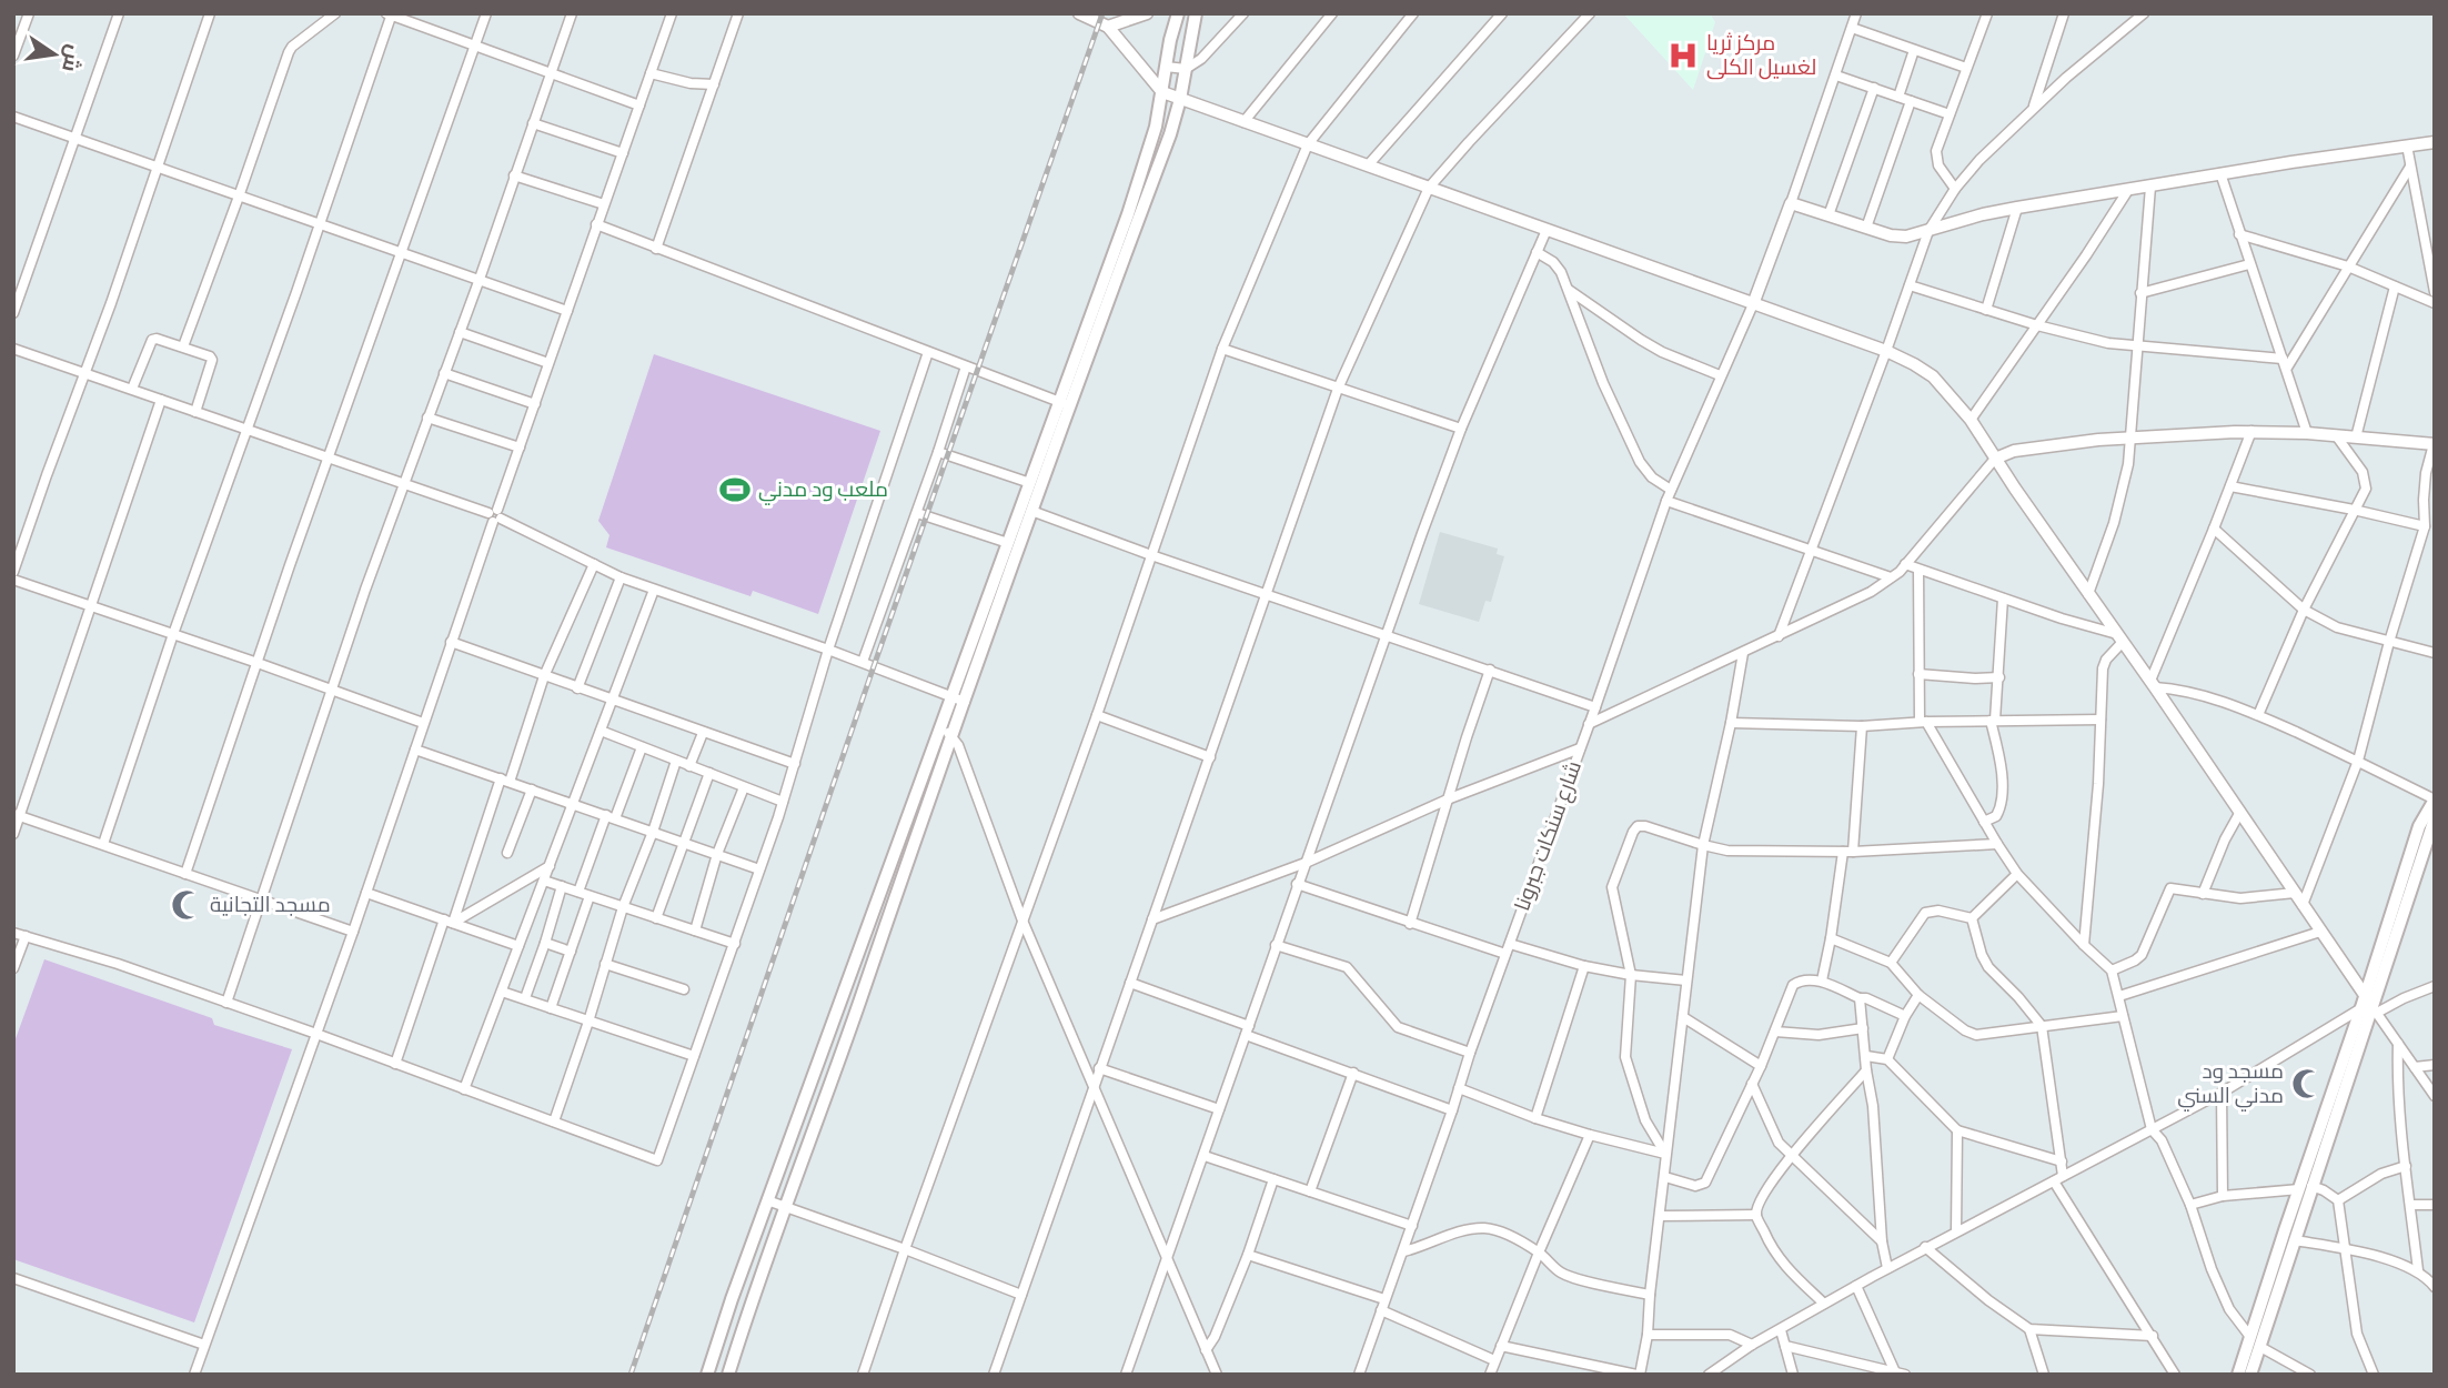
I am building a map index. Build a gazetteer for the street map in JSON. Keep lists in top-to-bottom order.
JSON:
{
  "streets": {
    "street": ["شارع سنكات جبرونا"]
  },
  "places": {
    "hospital": ["مركز ثريا لغسيل الكلى"],
    "sports": ["ملعب ود مدني"],
    "mosque": ["مسجد التجانية", "مسجد ود مدني السني"]
  },
  "north": "right"
}
